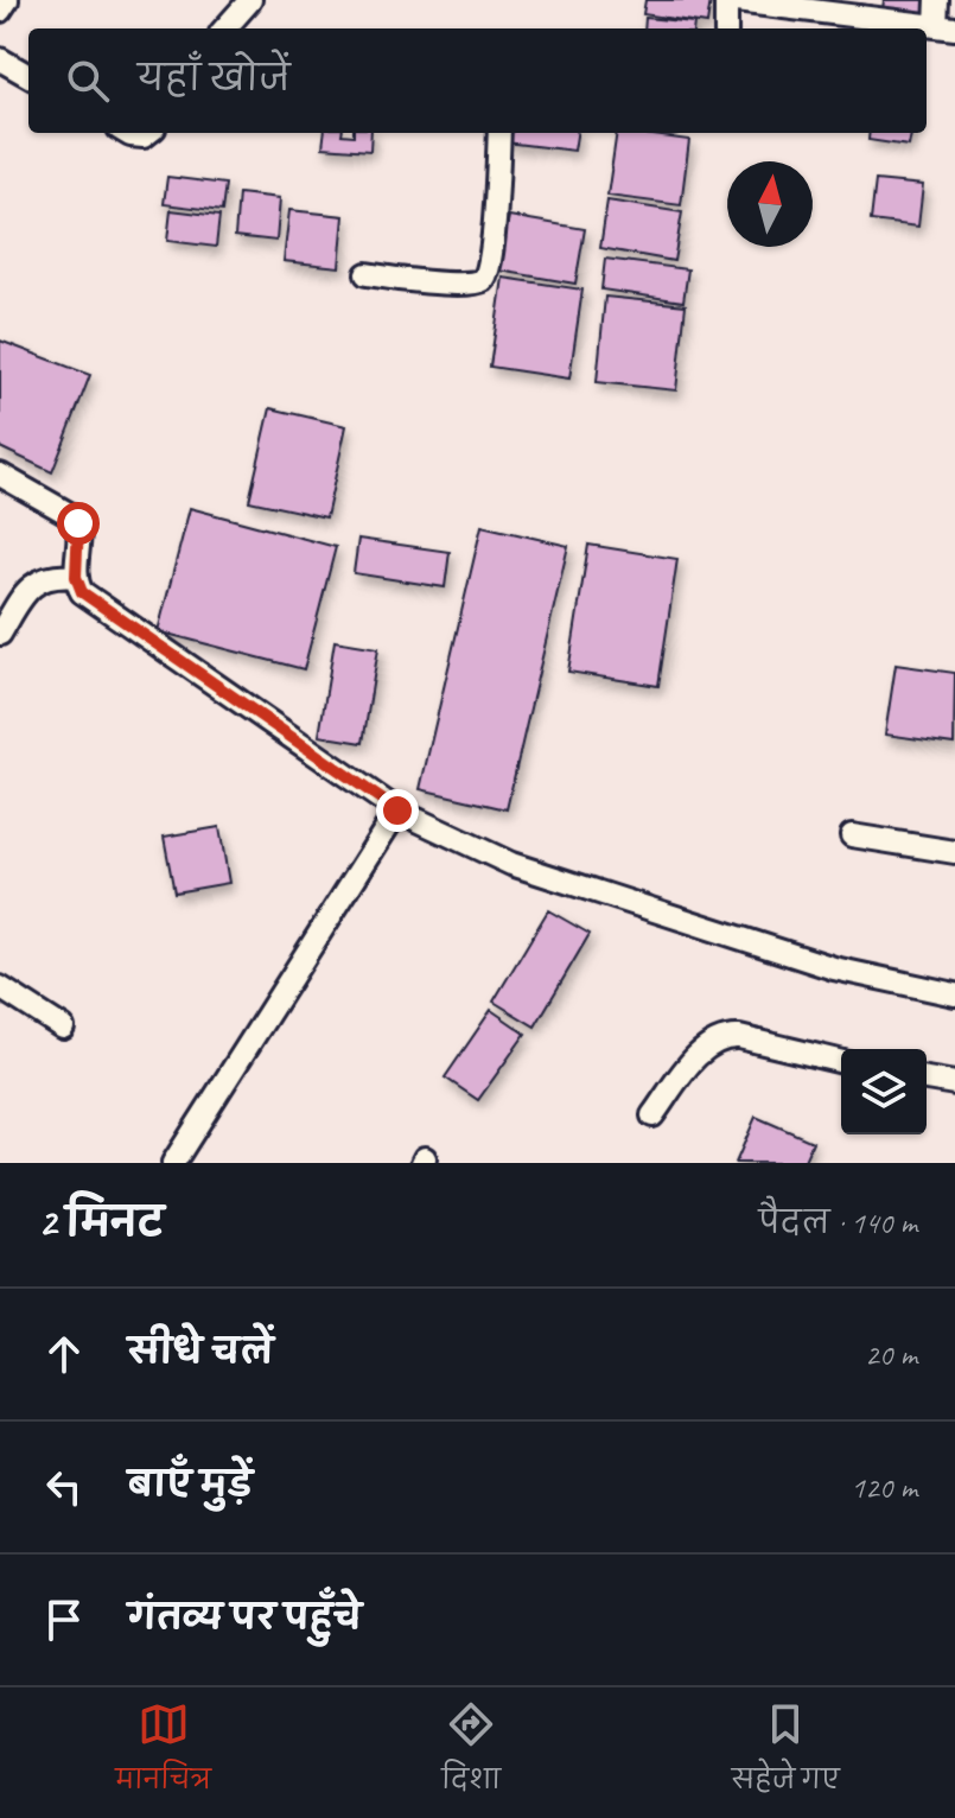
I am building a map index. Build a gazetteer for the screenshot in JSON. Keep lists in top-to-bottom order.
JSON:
{
  "north": "top",
  "page": {
    "search": "यहाँ खोजें",
    "heading": ["2 मिनट", "पैदल · 140 m"],
    "list": [
      ["सीधे चलें", "20 m"],
      ["बाएँ मुड़ें", "120 m"],
      "गंतव्य पर पहुँचे"
    ],
    "nav": ["मानचित्र", "दिशा", "सहेजे गए"]
  }
}
